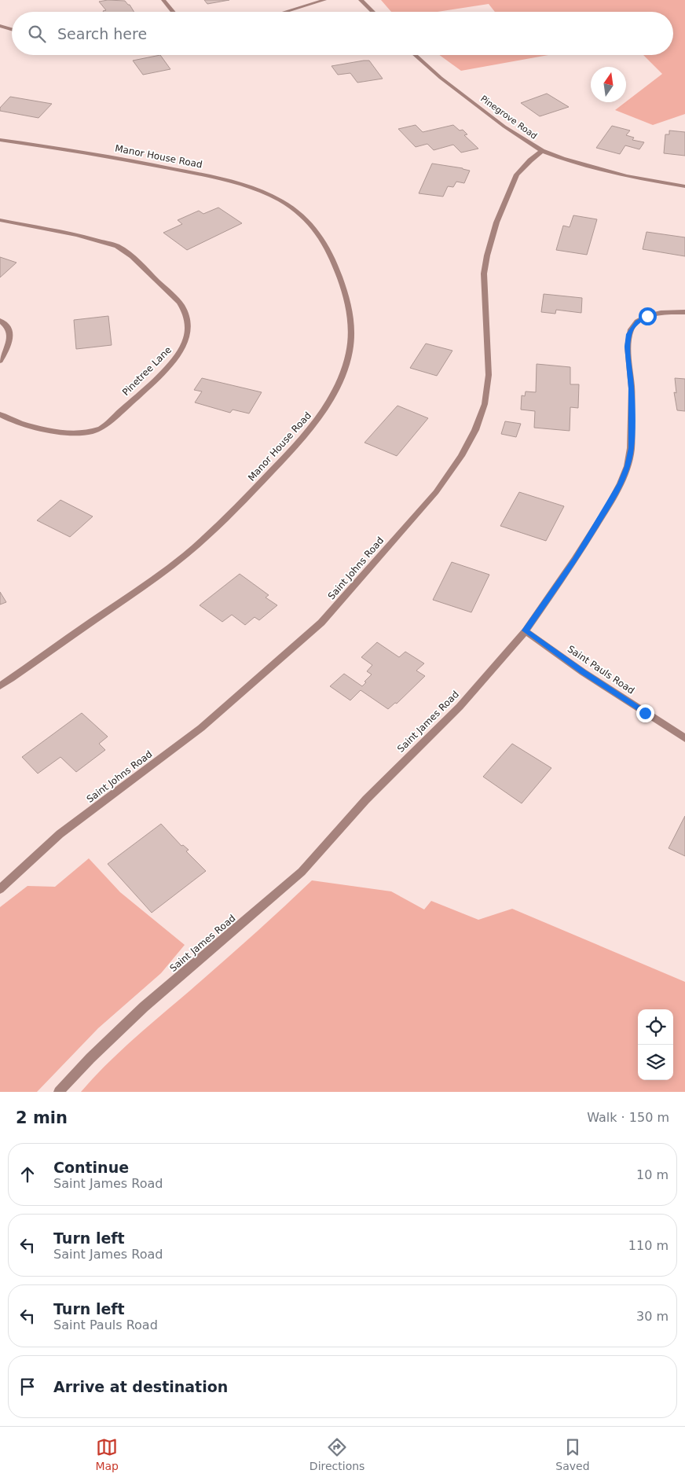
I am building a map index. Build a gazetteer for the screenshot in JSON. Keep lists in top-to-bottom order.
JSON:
{
  "streets": {
    "street": [
      "Pinegrove Road",
      "Manor House Road",
      "Pinetree Lane",
      "Saint Johns Road",
      "Saint Pauls Road",
      "Saint James Road"
    ]
  },
  "crossings": [
    ["Pinegrove Road", "Saint Johns Road"],
    ["Saint Pauls Road", "Saint James Road"]
  ],
  "north": "top",
  "page": {
    "search": "Search here",
    "heading": ["2 min", "Walk · 150 m"],
    "list": [
      ["Continue", "Saint James Road", "10 m"],
      ["Turn left", "Saint James Road", "110 m"],
      ["Turn left", "Saint Pauls Road", "30 m"],
      "Arrive at destination"
    ],
    "nav": ["Map", "Directions", "Saved"]
  }
}
